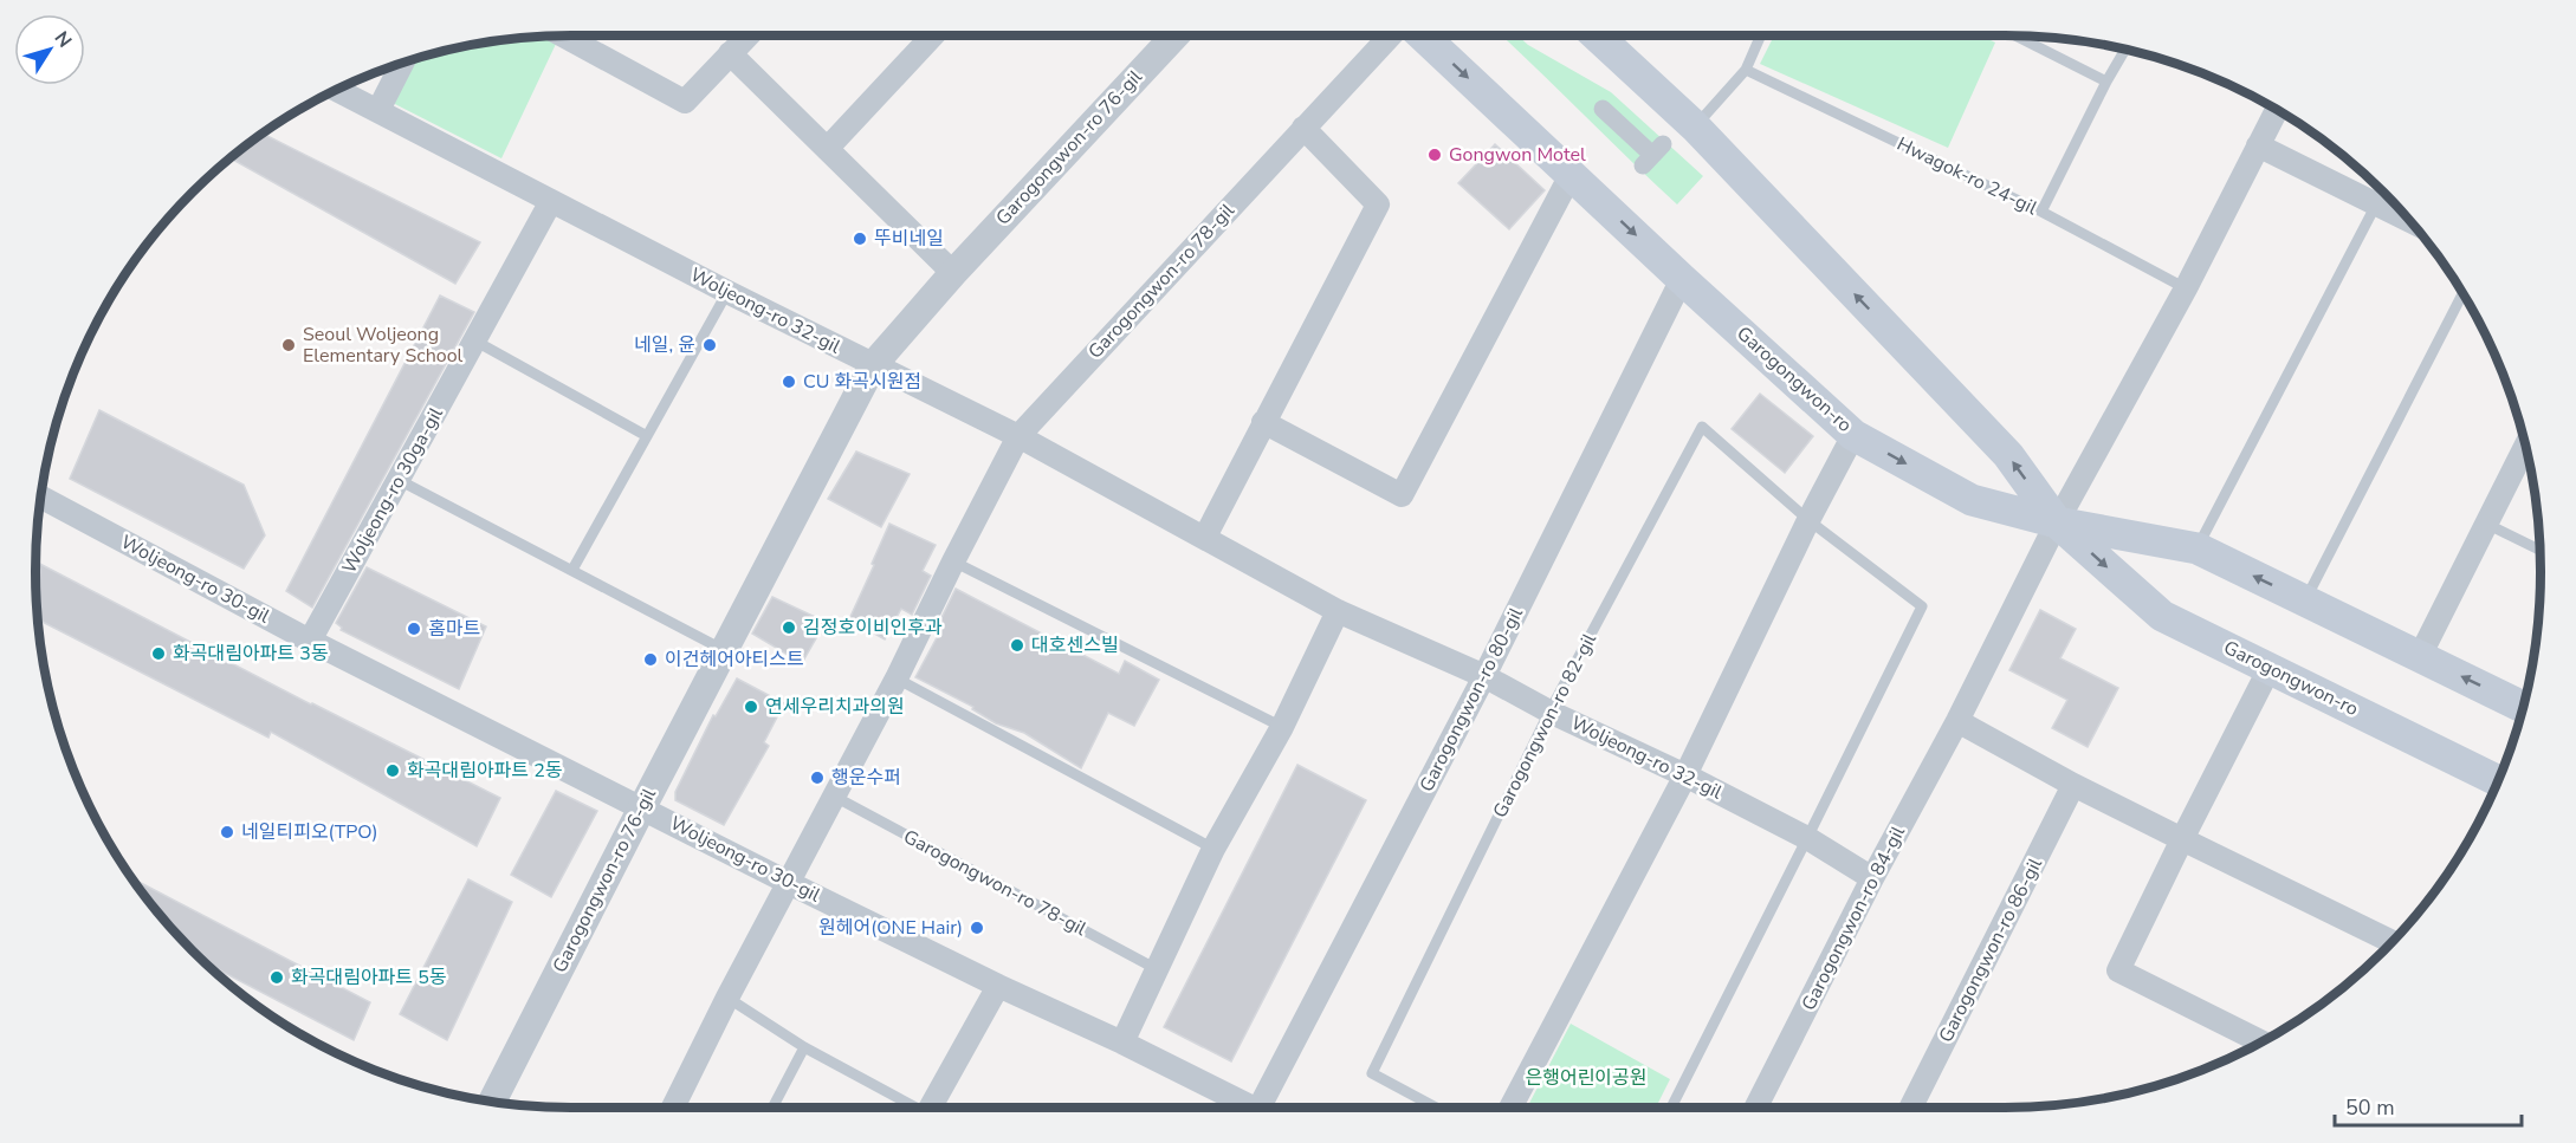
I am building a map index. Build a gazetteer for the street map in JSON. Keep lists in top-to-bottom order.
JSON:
{
  "streets": {
    "main road": ["Garogongwon-ro"],
    "street": [
      "Garogongwon-ro 76-gil",
      "Garogongwon-ro 78-gil",
      "Woljeong-ro 32-gil",
      "Woljeong-ro 30ga-gil",
      "Woljeong-ro 30-gil",
      "Garogongwon-ro 80-gil",
      "Garogongwon-ro 84-gil",
      "Garogongwon-ro 86-gil"
    ],
    "lane": ["Hwagok-ro 24-gil", "Garogongwon-ro 82-gil"]
  },
  "crossings": [
    ["Garogongwon-ro 76-gil", "Woljeong-ro 32-gil"],
    ["Garogongwon-ro 76-gil", "Woljeong-ro 30-gil"],
    ["Garogongwon-ro 78-gil", "Woljeong-ro 32-gil"],
    ["Garogongwon-ro 78-gil", "Woljeong-ro 30-gil"],
    ["Woljeong-ro 32-gil", "Woljeong-ro 30ga-gil"],
    ["Woljeong-ro 32-gil", "Garogongwon-ro 80-gil"],
    ["Woljeong-ro 32-gil", "Garogongwon-ro 82-gil"],
    ["Woljeong-ro 32-gil", "Garogongwon-ro 84-gil"],
    ["Garogongwon-ro", "Garogongwon-ro 80-gil"],
    ["Garogongwon-ro", "Garogongwon-ro 84-gil"],
    ["Woljeong-ro 30ga-gil", "Woljeong-ro 30-gil"]
  ],
  "parks": ["은행어린이공원"],
  "places": [
    "Gongwon Motel",
    "뚜비네일",
    "Seoul Woljeong Elementary School",
    "네일, 윤",
    "CU 화곡시원점",
    "김정호이비인후과",
    "홈마트",
    "대호센스빌",
    "화곡대림아파트 3동",
    "이건헤어아티스트",
    "연세우리치과의원",
    "화곡대림아파트 2동",
    "행운수퍼",
    "네일티피오(TPO)",
    "원헤어(ONE Hair)",
    "화곡대림아파트 5동"
  ],
  "scale_bar": "50 m",
  "north": "top right"
}
